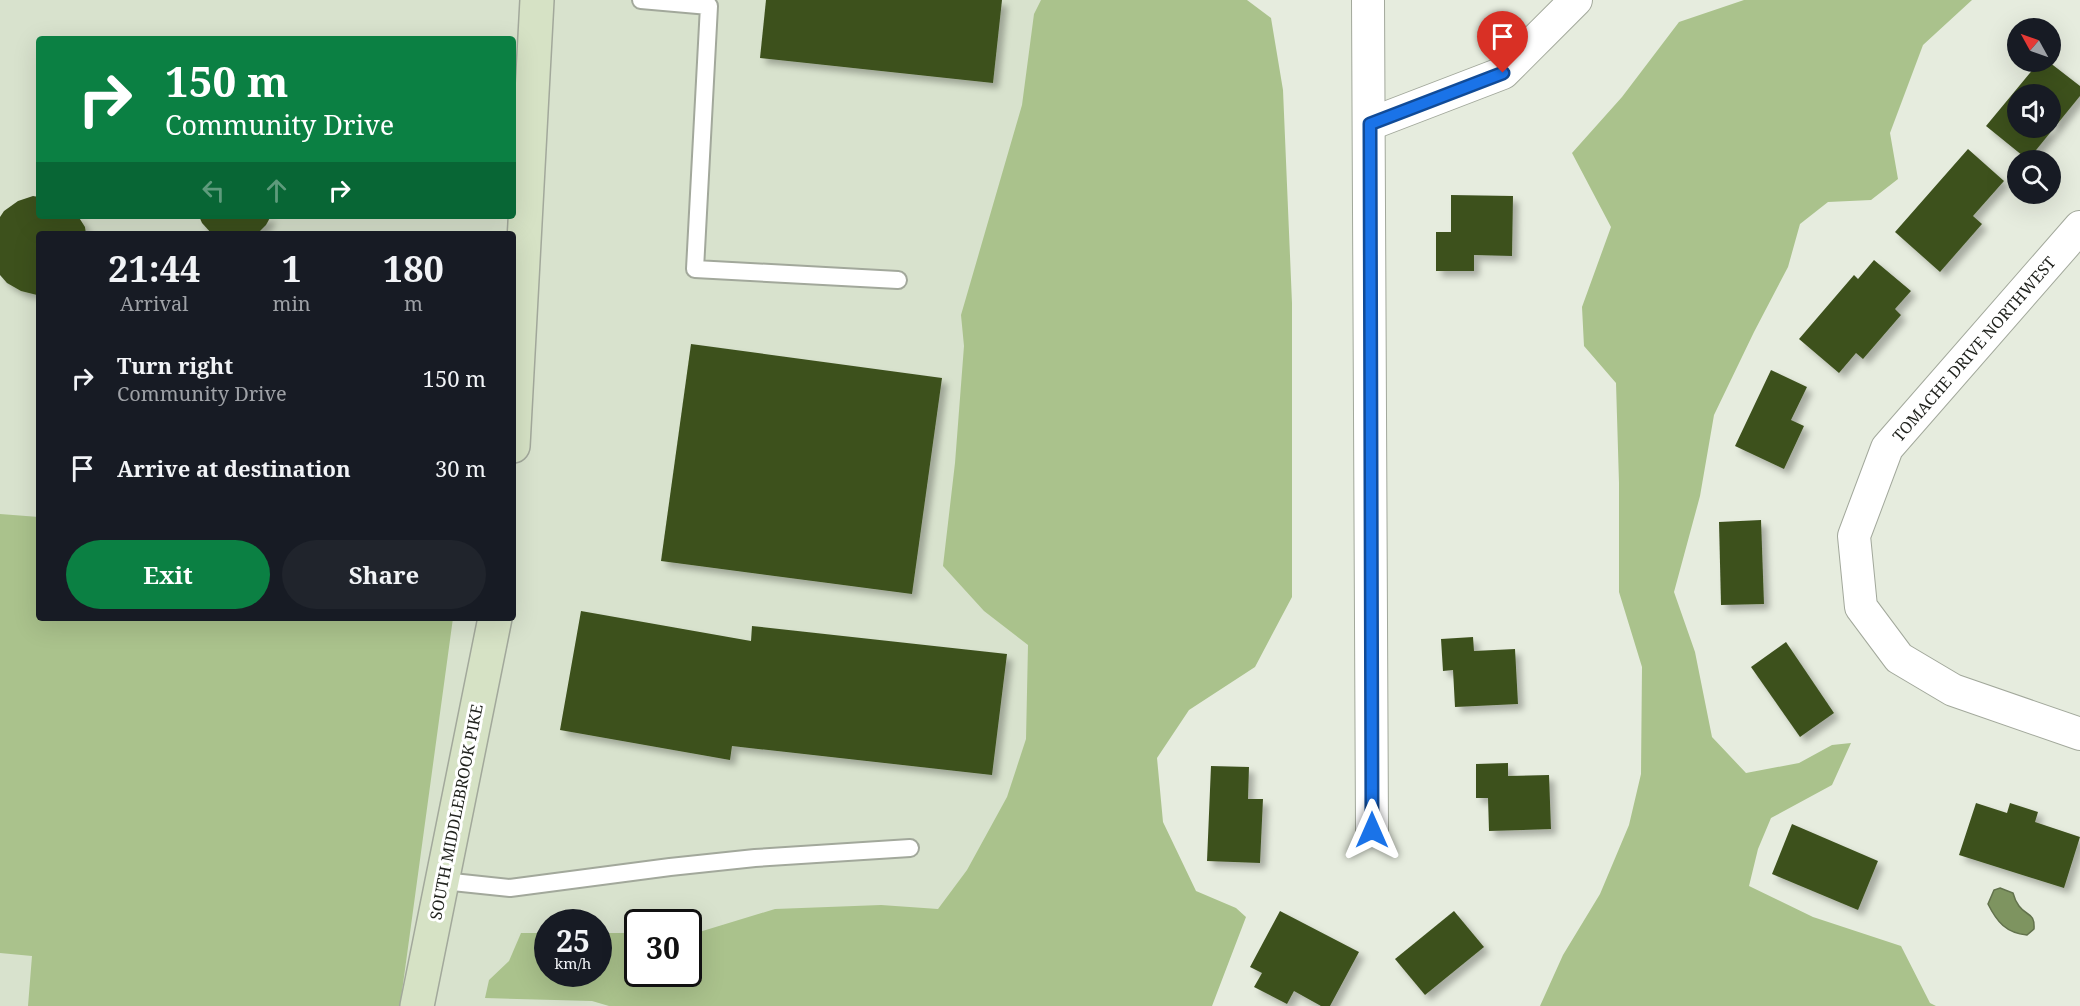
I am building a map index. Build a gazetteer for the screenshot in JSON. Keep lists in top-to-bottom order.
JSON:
{
  "streets": {
    "main road": ["SOUTH MIDDLEBROOK PIKE"],
    "street": ["TOMACHE DRIVE NORTHWEST"]
  },
  "north": "top left",
  "page": {
    "turn": ["150 m", "Community Drive"],
    "eta": [
      "21:44",
      "Arrival",
      "1",
      "min",
      "180",
      "m"
    ],
    "list": [
      {
        "name": "Turn right",
        "note": "Community Drive",
        "value": "150 m"
      },
      {
        "name": "Arrive at destination",
        "value": "30 m"
      }
    ],
    "buttons": ["Exit", "Share"],
    "speed": "25 km/h",
    "limit": "30"
  }
}
